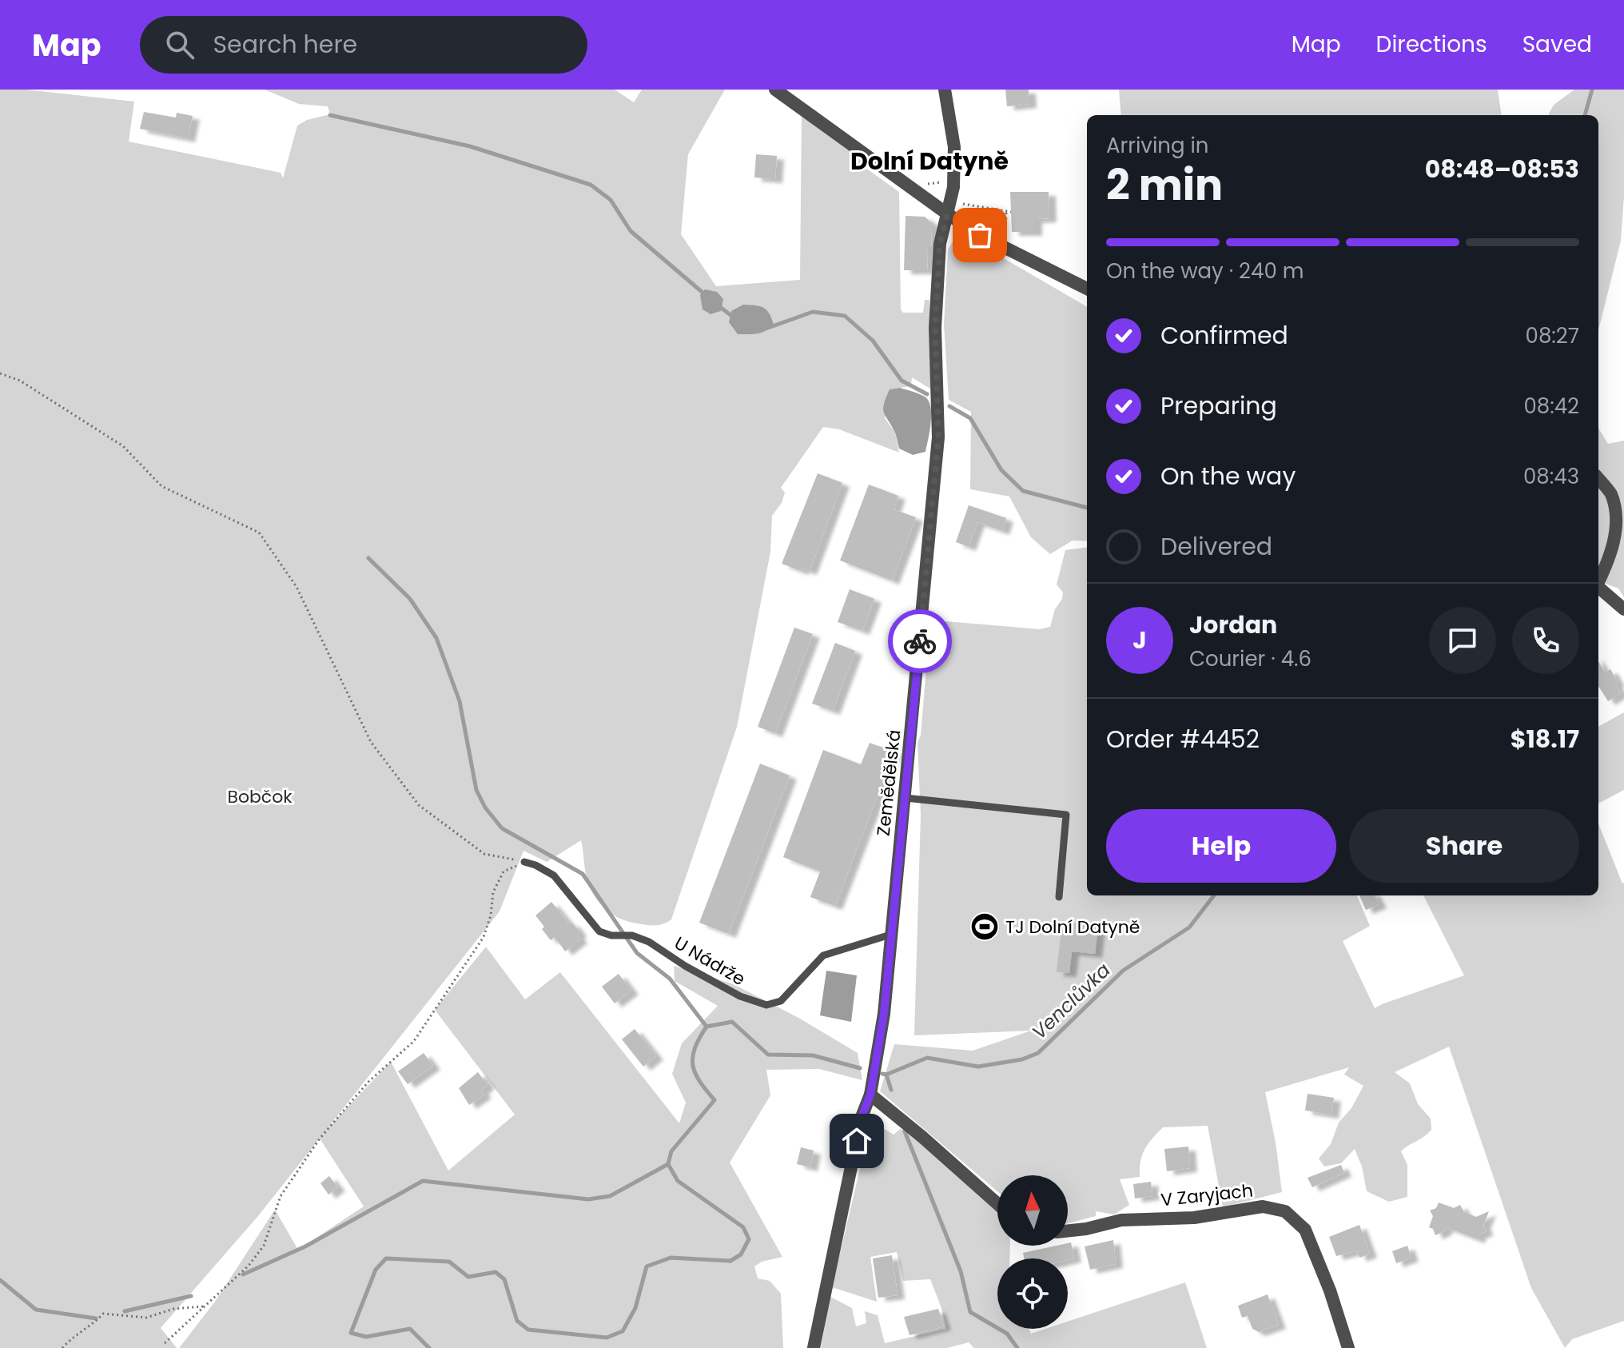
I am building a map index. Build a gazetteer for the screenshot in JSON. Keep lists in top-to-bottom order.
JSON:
{
  "streets": {
    "street": ["Zemědělská", "V Zaryjach"],
    "lane": ["U Nádrže"]
  },
  "crossings": [
    ["Zemědělská", "U Nádrže"]
  ],
  "districts": ["Dolní Datyně"],
  "water": ["Venclůvka"],
  "parks": ["Bobčok"],
  "places": {
    "sports": ["TJ Dolní Datyně"]
  },
  "north": "top",
  "page": {
    "header": "Map",
    "search": "Search here",
    "nav": ["Map", "Directions", "Saved"],
    "heading": ["2 min", "Arriving in", "08:48–08:53"],
    "panel": [
      "Jordan",
      "Courier · 4.6",
      "Order #4452",
      "$18.17"
    ],
    "bar": "On the way · 240 m",
    "list": [
      ["Confirmed", "08:27"],
      ["Preparing", "08:42"],
      ["On the way", "08:43"],
      "Delivered"
    ],
    "round": "J",
    "buttons": ["Help", "Share"]
  }
}
